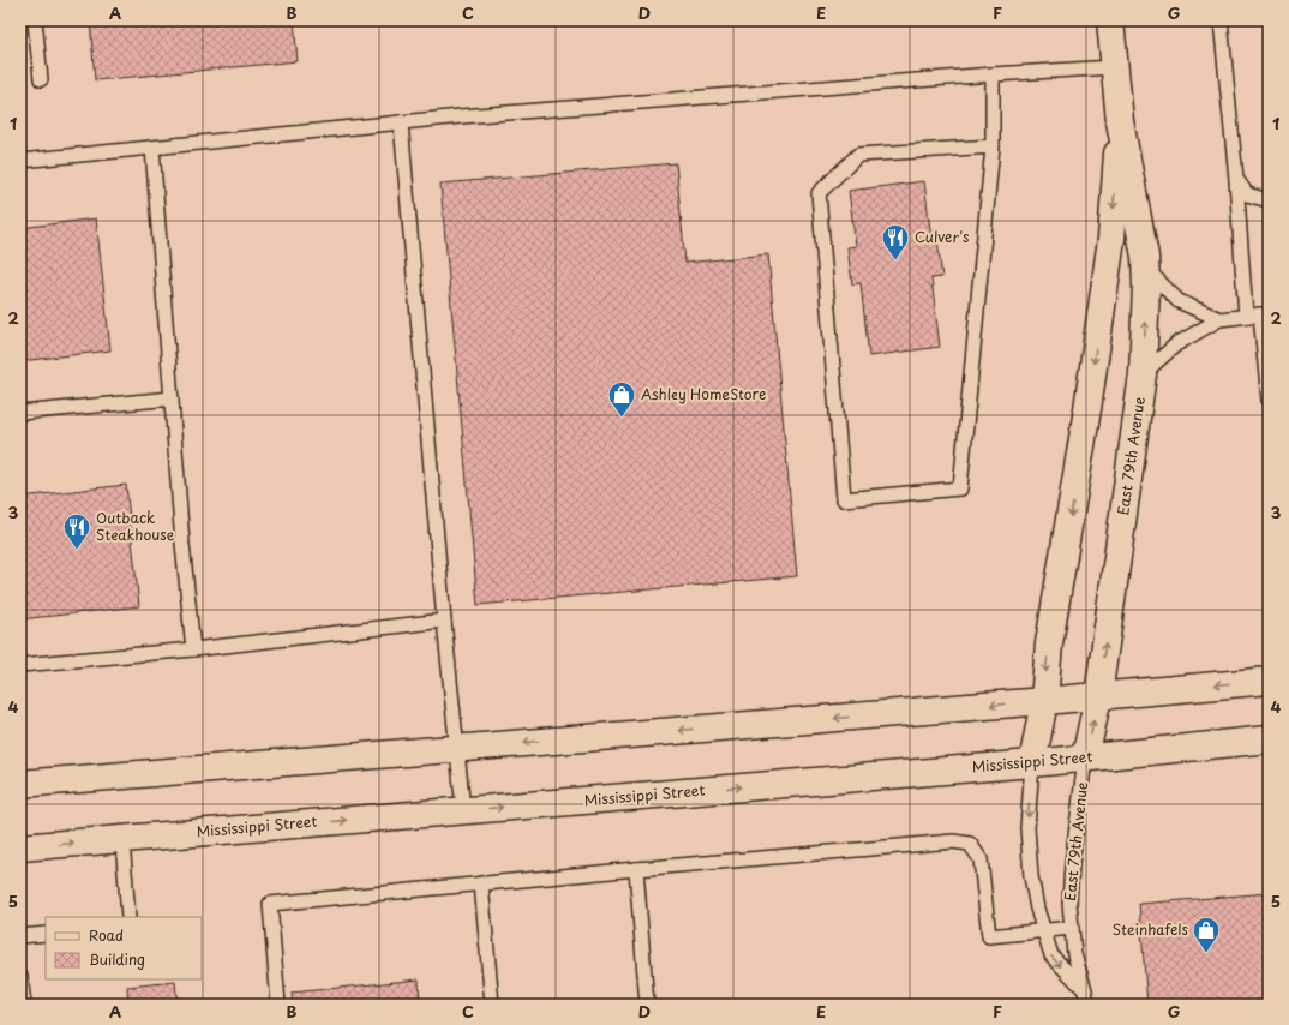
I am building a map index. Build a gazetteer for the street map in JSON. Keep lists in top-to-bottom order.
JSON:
{
  "streets": {
    "street": ["East 79th Avenue", "Mississippi Street"]
  },
  "crossings": [
    ["East 79th Avenue", "Mississippi Street"]
  ],
  "places": {
    "restaurant": ["Culver's", "Outback Steakhouse"],
    "shop": ["Ashley HomeStore", "Steinhafels"]
  },
  "legend": ["Road", "Building"],
  "grid": {
    "columns": [
      "A",
      "B",
      "C",
      "D",
      "E",
      "F",
      "G"
    ],
    "rows": [
      "1",
      "2",
      "3",
      "4",
      "5"
    ]
  }
}
